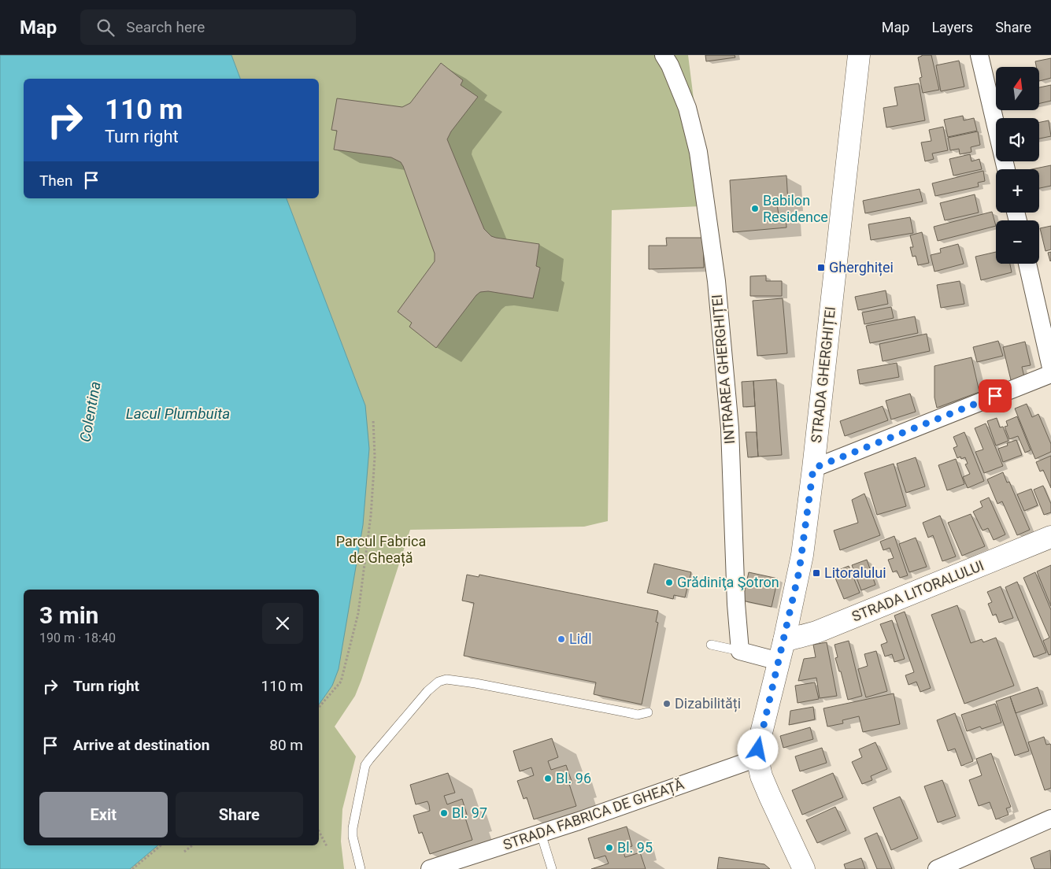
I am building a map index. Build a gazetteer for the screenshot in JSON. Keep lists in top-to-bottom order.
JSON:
{
  "streets": {
    "main road": ["STRADA GHERGHIȚEI", "STRADA LITORALULUI"],
    "street": ["INTRAREA GHERGHIȚEI", "STRADA FABRICA DE GHEAȚĂ"]
  },
  "crossings": [
    ["STRADA GHERGHIȚEI", "STRADA LITORALULUI"],
    ["STRADA GHERGHIȚEI", "STRADA FABRICA DE GHEAȚĂ"]
  ],
  "water": ["Colentina", "Lacul Plumbuita"],
  "parks": ["Parcul Fabrica de Gheață"],
  "places": {
    "other": [
      "Babilon Residence",
      "Grădiniţa Şotron",
      "Lidl",
      "Dizabilități",
      "Bl. 96",
      "Bl. 97",
      "Bl. 95"
    ],
    "transit": ["Gherghiței", "Litoralului"]
  },
  "north": "top",
  "page": {
    "header": "Map",
    "search": "Search here",
    "nav": ["Map", "Layers", "Share"],
    "map_buttons": ["+", "−"],
    "turn": ["110 m", "Turn right"],
    "then": "Then",
    "heading": ["3 min", "190 m · 18:40"],
    "list": [
      {
        "name": "Turn right",
        "value": "110 m"
      },
      {
        "name": "Arrive at destination",
        "value": "80 m"
      }
    ],
    "buttons": ["Exit", "Share"]
  }
}
